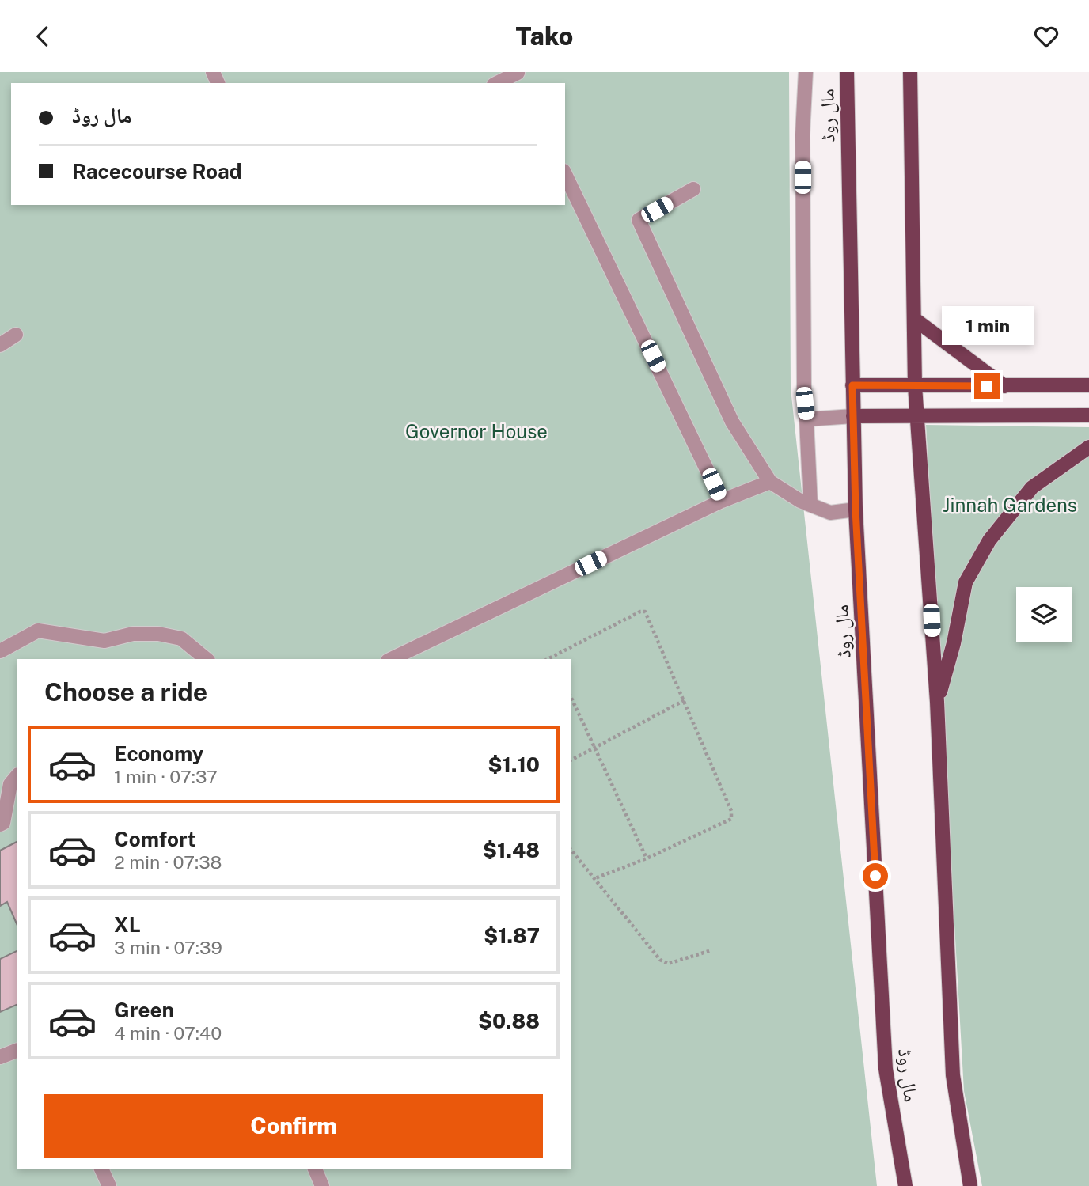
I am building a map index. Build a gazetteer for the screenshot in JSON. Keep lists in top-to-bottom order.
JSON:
{
  "streets": {
    "main road": ["مال روڈ"]
  },
  "parks": ["Governor House", "Jinnah Gardens"],
  "page": {
    "header": "Tako",
    "banner": ["مال روڈ", "Racecourse Road"],
    "bubble": "1 min",
    "heading": "Choose a ride",
    "list": [
      {
        "name": "Economy",
        "note": "1 min · 07:37",
        "value": "$1.10"
      },
      {
        "name": "Comfort",
        "note": "2 min · 07:38",
        "value": "$1.48"
      },
      {
        "name": "XL",
        "note": "3 min · 07:39",
        "value": "$1.87"
      },
      {
        "name": "Green",
        "note": "4 min · 07:40",
        "value": "$0.88"
      }
    ],
    "buttons": "Confirm"
  }
}
